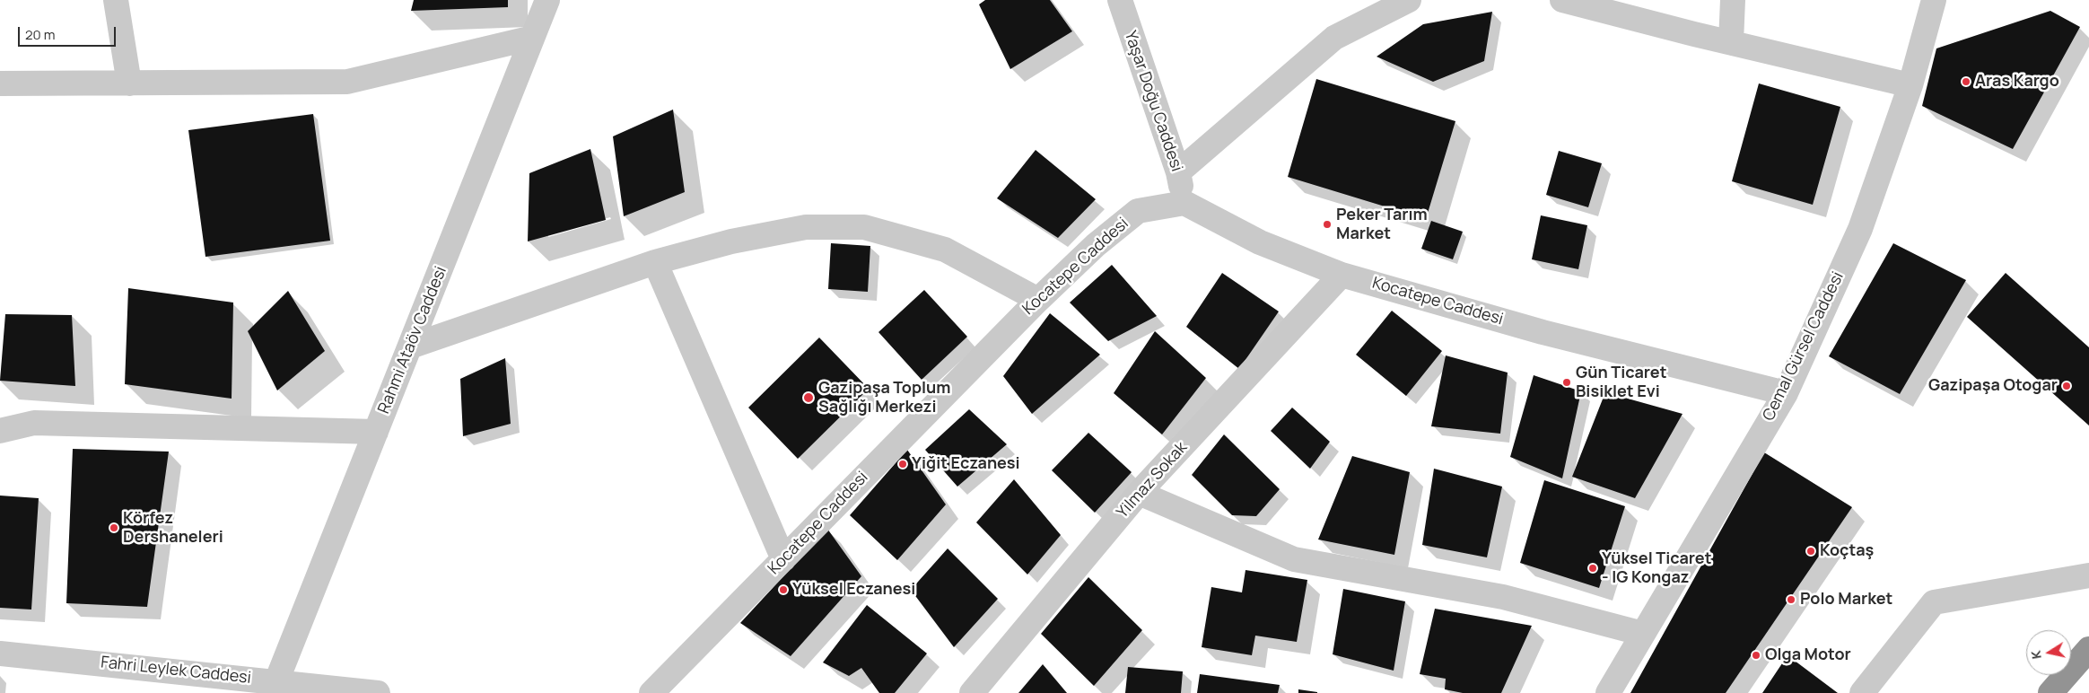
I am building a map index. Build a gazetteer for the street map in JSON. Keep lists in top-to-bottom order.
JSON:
{
  "streets": {
    "street": [
      "Yaşar Doğu Caddesi",
      "Kocatepe Caddesi",
      "Rahmi Ataöv Caddesi",
      "Cemal Gürsel Caddesi",
      "Yilmaz Sokak",
      "Fahri Leylek Caddesi"
    ]
  },
  "crossings": [
    ["Yaşar Doğu Caddesi", "Kocatepe Caddesi"],
    ["Kocatepe Caddesi", "Cemal Gürsel Caddesi"],
    ["Kocatepe Caddesi", "Yilmaz Sokak"],
    ["Rahmi Ataöv Caddesi", "Fahri Leylek Caddesi"]
  ],
  "places": [
    "Aras Kargo",
    "Peker Tarım Market",
    "Gün Ticaret Bisiklet Evi",
    "Gazipaşa Otogar",
    "Gazipaşa Toplum Sağlığı Merkezi",
    "Yiğit Eczanesi",
    "Körfez Dershaneleri",
    "Koçtaş",
    "Yüksel Ticaret - IG Kongaz",
    "Yüksel Eczanesi",
    "Polo Market",
    "Olga Motor"
  ],
  "scale_bar": "20 m",
  "north": "left"
}
